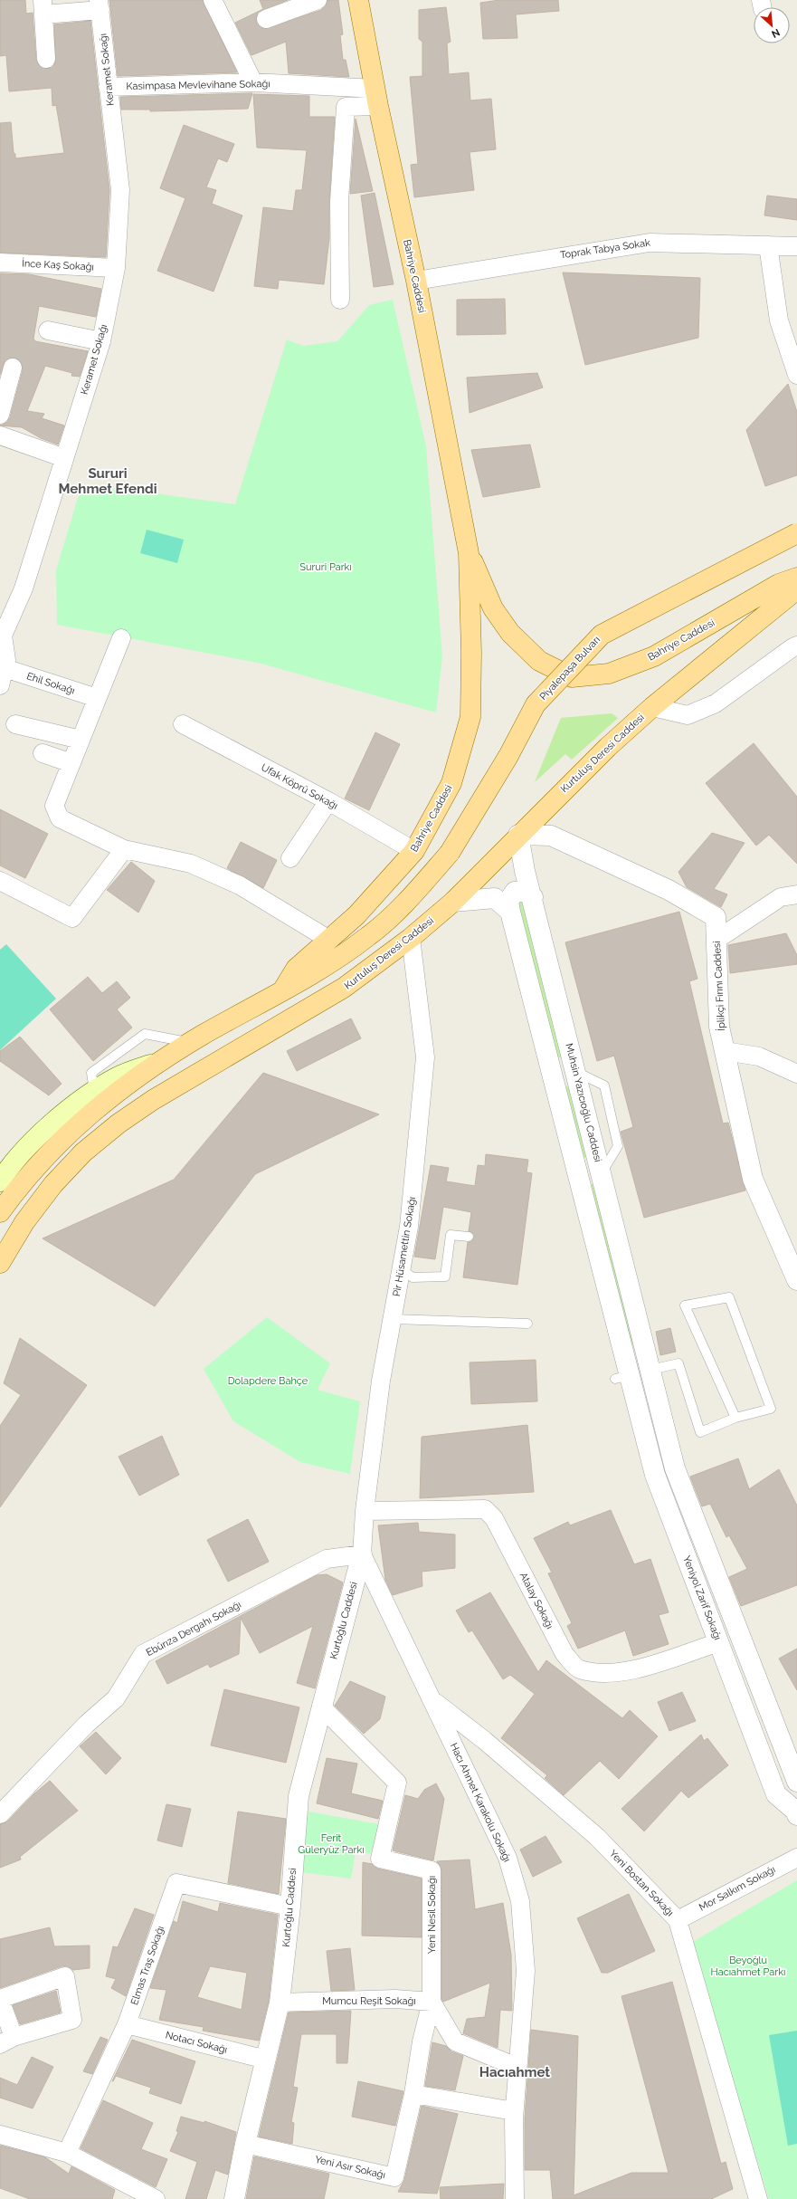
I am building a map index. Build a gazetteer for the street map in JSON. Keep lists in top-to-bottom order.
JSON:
{
  "streets": {
    "main road": ["Bahriye Caddesi", "Piyalepaşa Bulvarı", "Kurtuluş Deresi Caddesi"],
    "street": [
      "Keramet Sokağı",
      "Kasimpasa Mevlevihane Sokağı",
      "Toprak Tabya Sokak",
      "İnce Kaş Sokağı",
      "Ehil Sokağı",
      "Ufak Köprü Sokağı",
      "İplikçi Fırını Caddesi",
      "Muhsin Yazıcıoğlu Caddesi",
      "Pir Hüsamettin Sokağı",
      "Yeniyol Zarif Sokağı",
      "Atalay Sokağı",
      "Kurtoğlu Caddesi",
      "Ebûrıza Dergahı Sokağı",
      "Hacı Ahmet Karakolu Sokağı",
      "Yeni Bostan Sokağı",
      "Mor Salkım Sokağı",
      "Yeni Nesil Sokağı",
      "Elmas Traş Sokağı",
      "Mumcu Reşit Sokağı",
      "Notacı Sokağı",
      "Yeni Asır Sokağı"
    ]
  },
  "crossings": [
    ["Keramet Sokağı", "Kasimpasa Mevlevihane Sokağı"],
    ["Keramet Sokağı", "İnce Kaş Sokağı"],
    ["Keramet Sokağı", "Ehil Sokağı"],
    ["Kasimpasa Mevlevihane Sokağı", "Bahriye Caddesi"],
    ["Toprak Tabya Sokak", "Bahriye Caddesi"],
    ["Bahriye Caddesi", "Piyalepaşa Bulvarı"],
    ["Bahriye Caddesi", "Ufak Köprü Sokağı"],
    ["Kurtuluş Deresi Caddesi", "İplikçi Fırını Caddesi"],
    ["Kurtuluş Deresi Caddesi", "Muhsin Yazıcıoğlu Caddesi"],
    ["Kurtuluş Deresi Caddesi", "Pir Hüsamettin Sokağı"],
    ["İplikçi Fırını Caddesi", "Muhsin Yazıcıoğlu Caddesi"],
    ["Pir Hüsamettin Sokağı", "Atalay Sokağı"],
    ["Pir Hüsamettin Sokağı", "Kurtoğlu Caddesi"],
    ["Pir Hüsamettin Sokağı", "Ebûrıza Dergahı Sokağı"],
    ["Pir Hüsamettin Sokağı", "Hacı Ahmet Karakolu Sokağı"],
    ["Yeniyol Zarif Sokağı", "Atalay Sokağı"],
    ["Kurtoğlu Caddesi", "Ebûrıza Dergahı Sokağı"],
    ["Kurtoğlu Caddesi", "Hacı Ahmet Karakolu Sokağı"],
    ["Kurtoğlu Caddesi", "Yeni Nesil Sokağı"],
    ["Kurtoğlu Caddesi", "Elmas Traş Sokağı"],
    ["Kurtoğlu Caddesi", "Mumcu Reşit Sokağı"],
    ["Kurtoğlu Caddesi", "Notacı Sokağı"],
    ["Kurtoğlu Caddesi", "Yeni Asır Sokağı"],
    ["Ebûrıza Dergahı Sokağı", "Hacı Ahmet Karakolu Sokağı"],
    ["Hacı Ahmet Karakolu Sokağı", "Yeni Bostan Sokağı"],
    ["Yeni Bostan Sokağı", "Mor Salkım Sokağı"],
    ["Yeni Nesil Sokağı", "Mumcu Reşit Sokağı"],
    ["Yeni Nesil Sokağı", "Yeni Asır Sokağı"],
    ["Elmas Traş Sokağı", "Notacı Sokağı"],
    ["Mumcu Reşit Sokağı", "Yeni Asır Sokağı"]
  ],
  "districts": ["Sururi Mehmet Efendi", "Hacıahmet"],
  "parks": [
    "Sururi Parkı",
    "Dolapdere Bahçe",
    "Ferit Güleryüz Parkı",
    "Beyoğlu Hacıahmet Parkı"
  ],
  "north": "bottom right"
}
